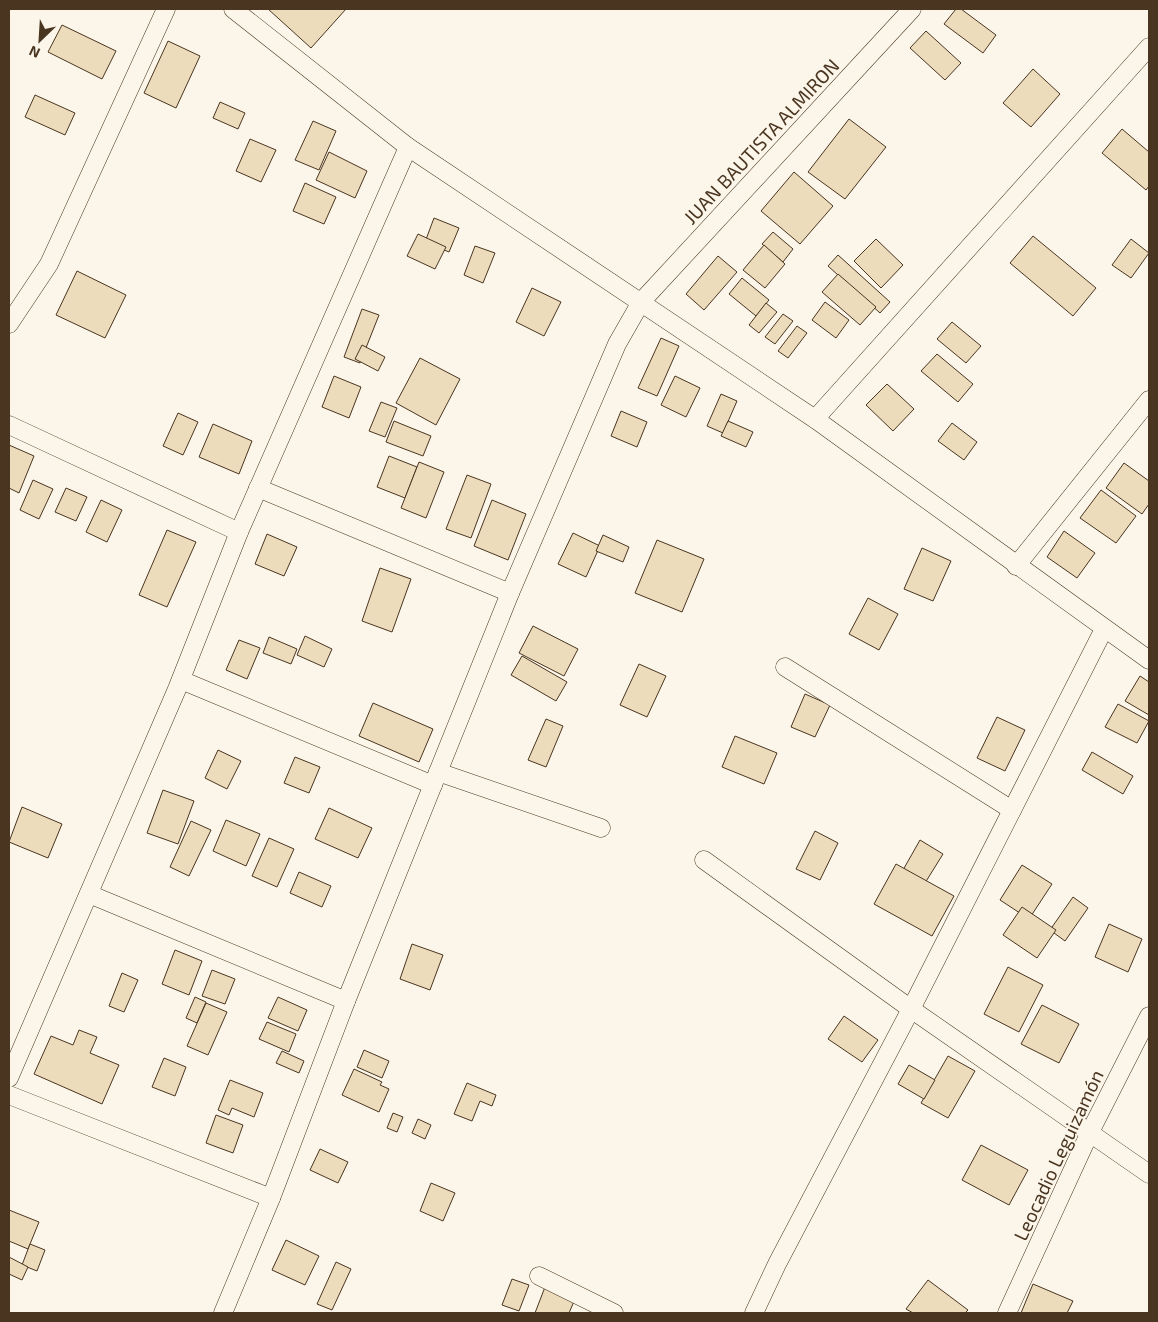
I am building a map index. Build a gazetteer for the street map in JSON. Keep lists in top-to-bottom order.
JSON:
{
  "streets": {
    "street": ["JUAN BAUTISTA ALMIRON", "Leocadio Leguizamón"]
  },
  "north": "bottom left"
}
